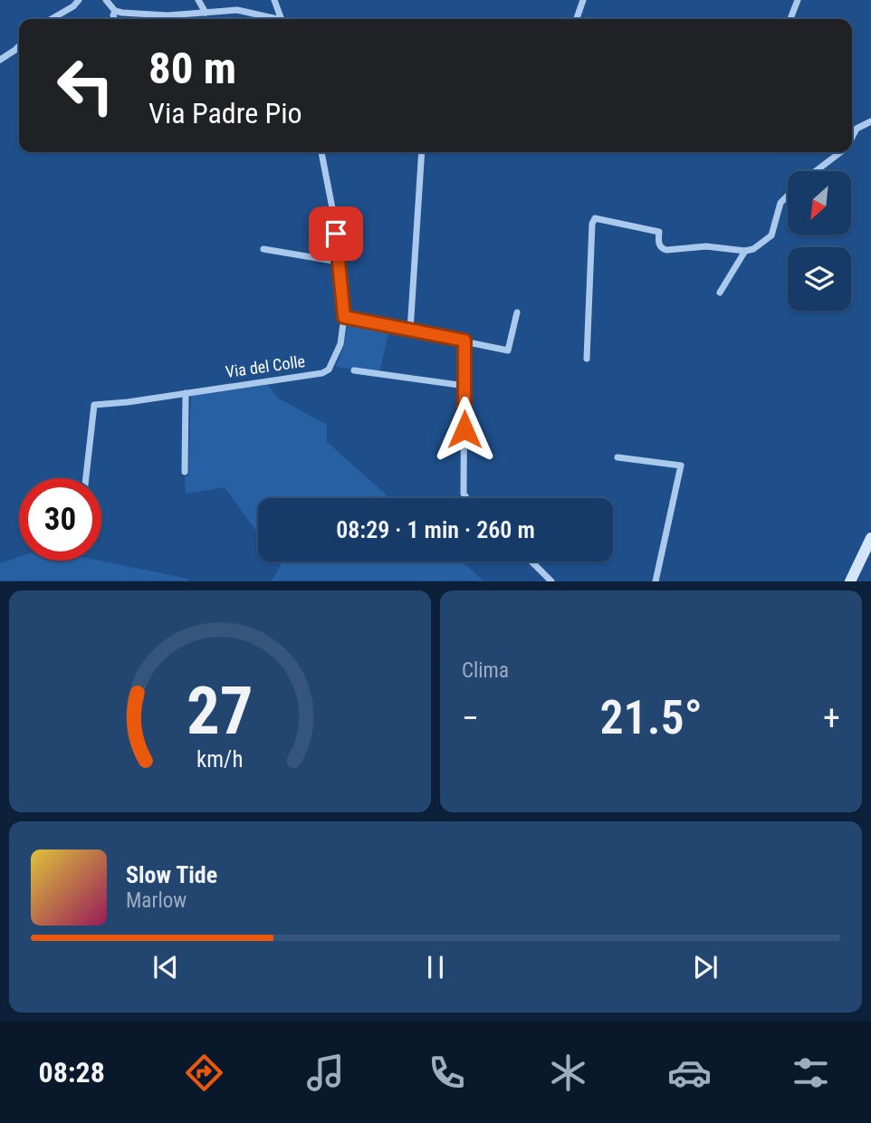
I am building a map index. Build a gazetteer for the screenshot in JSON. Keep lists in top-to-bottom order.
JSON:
{
  "streets": {
    "street": ["Via del Colle"]
  },
  "north": "bottom left",
  "page": {
    "turn": ["80 m", "Via Padre Pio"],
    "limit": "30",
    "trip": "08:29 · 1 min · 260 m",
    "tile": "Clima",
    "heat": ["−", "21.5°", "+"],
    "song": ["Slow Tide", "Marlow"],
    "tabs": "08:28",
    "gauge": ["27", "km/h"]
  }
}
